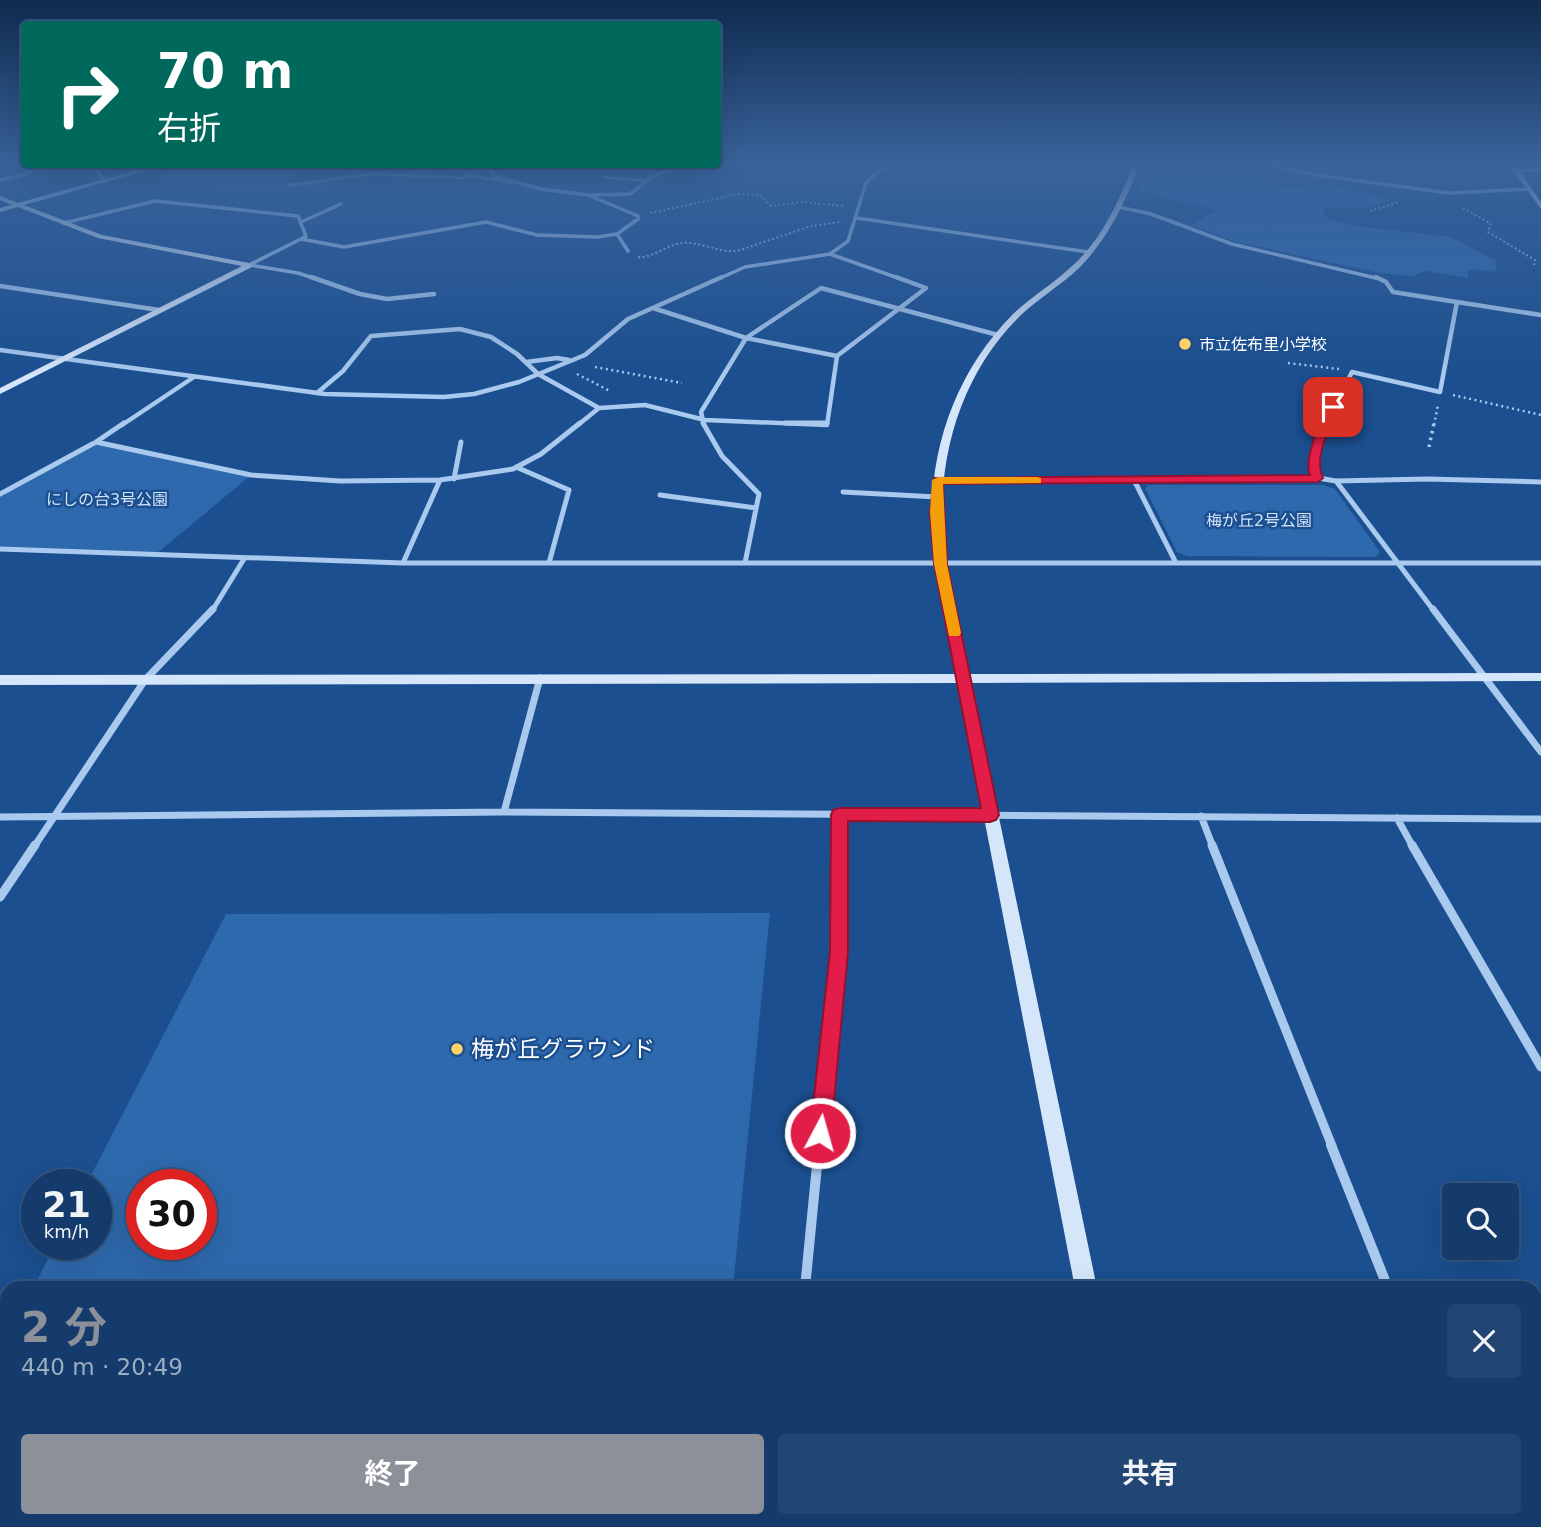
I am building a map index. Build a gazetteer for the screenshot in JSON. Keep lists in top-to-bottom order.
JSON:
{
  "parks": ["にしの台3号公園", "梅が丘2号公園"],
  "places": ["市立佐布里小学校", "梅が丘グラウンド"],
  "page": {
    "turn": ["70 m", "右折"],
    "speed": "21 km/h",
    "limit": "30",
    "heading": ["2 分", "440 m · 20:49"],
    "buttons": ["終了", "共有"]
  }
}
